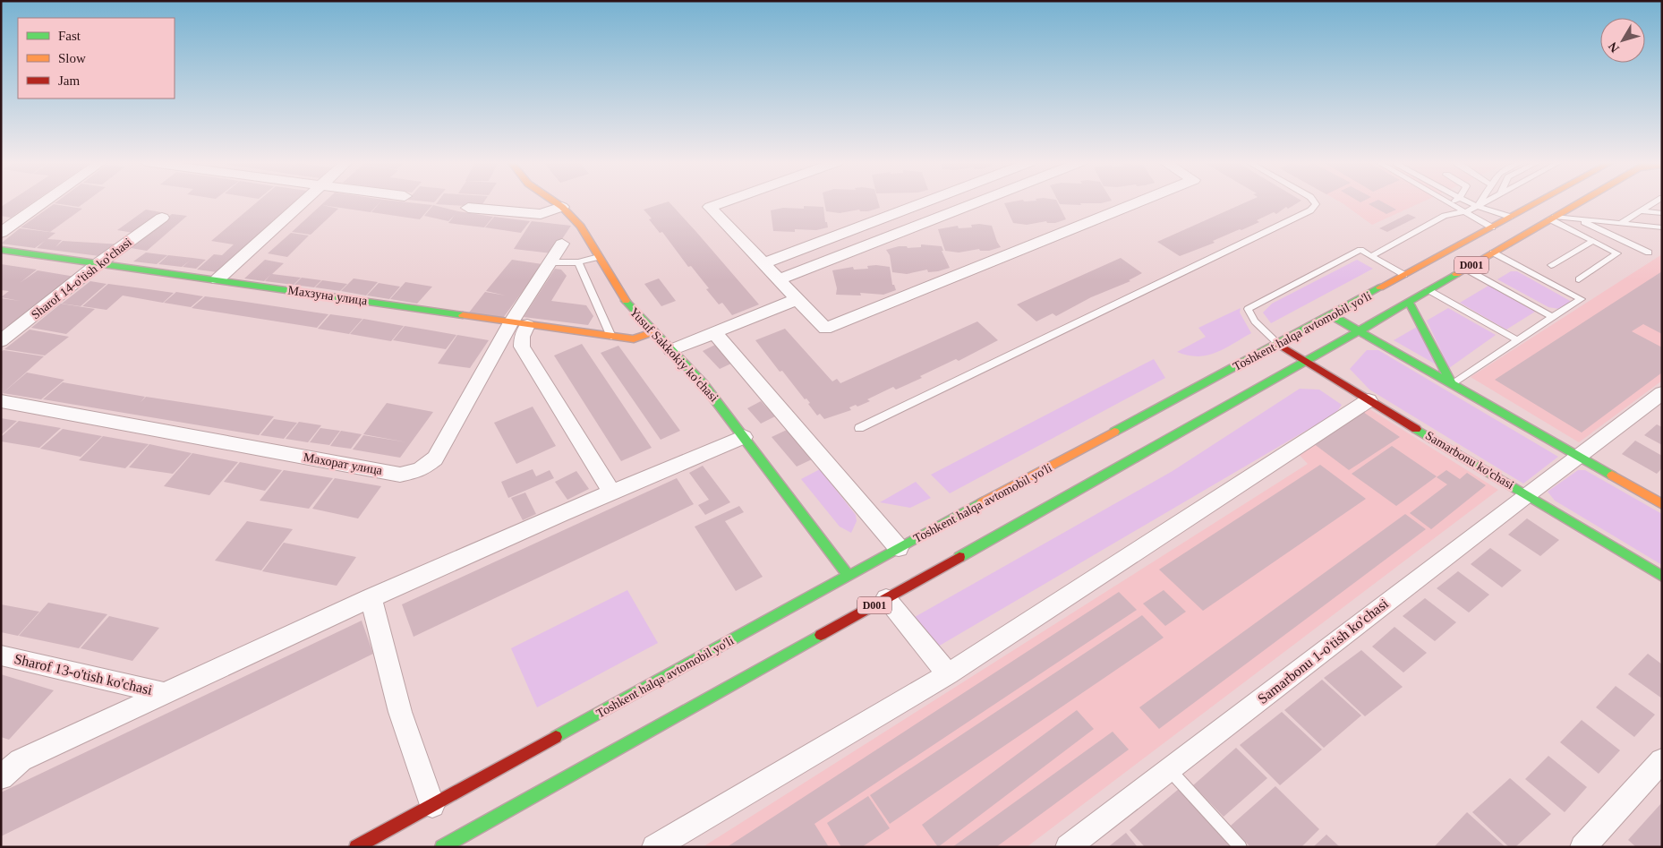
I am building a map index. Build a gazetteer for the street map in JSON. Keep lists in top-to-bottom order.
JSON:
{
  "streets": {
    "main road": [
      "D001",
      "Махзуна улица",
      "Toshkent halqa avtomobil yo'li",
      "Yusuf Sakkokiy ko'chasi",
      "Samarbonu ko'chasi"
    ],
    "street": [
      "Sharof 14-o'tish ko'chasi",
      "Махорат улица",
      "Samarbonu 1-o'tish ko'chasi",
      "Sharof 13-o'tish ko'chasi"
    ]
  },
  "crossings": [
    ["Sharof 14-o'tish ko'chasi", "Махзуна улица"],
    ["Махзуна улица", "Yusuf Sakkokiy ko'chasi"],
    ["Махзуна улица", "Махорат улица"],
    ["Toshkent halqa avtomobil yo'li", "Yusuf Sakkokiy ko'chasi"],
    ["Toshkent halqa avtomobil yo'li", "Samarbonu ko'chasi"],
    ["Samarbonu ko'chasi", "Samarbonu 1-o'tish ko'chasi"]
  ],
  "legend": ["Fast", "Slow", "Jam"],
  "north": "bottom left"
}
